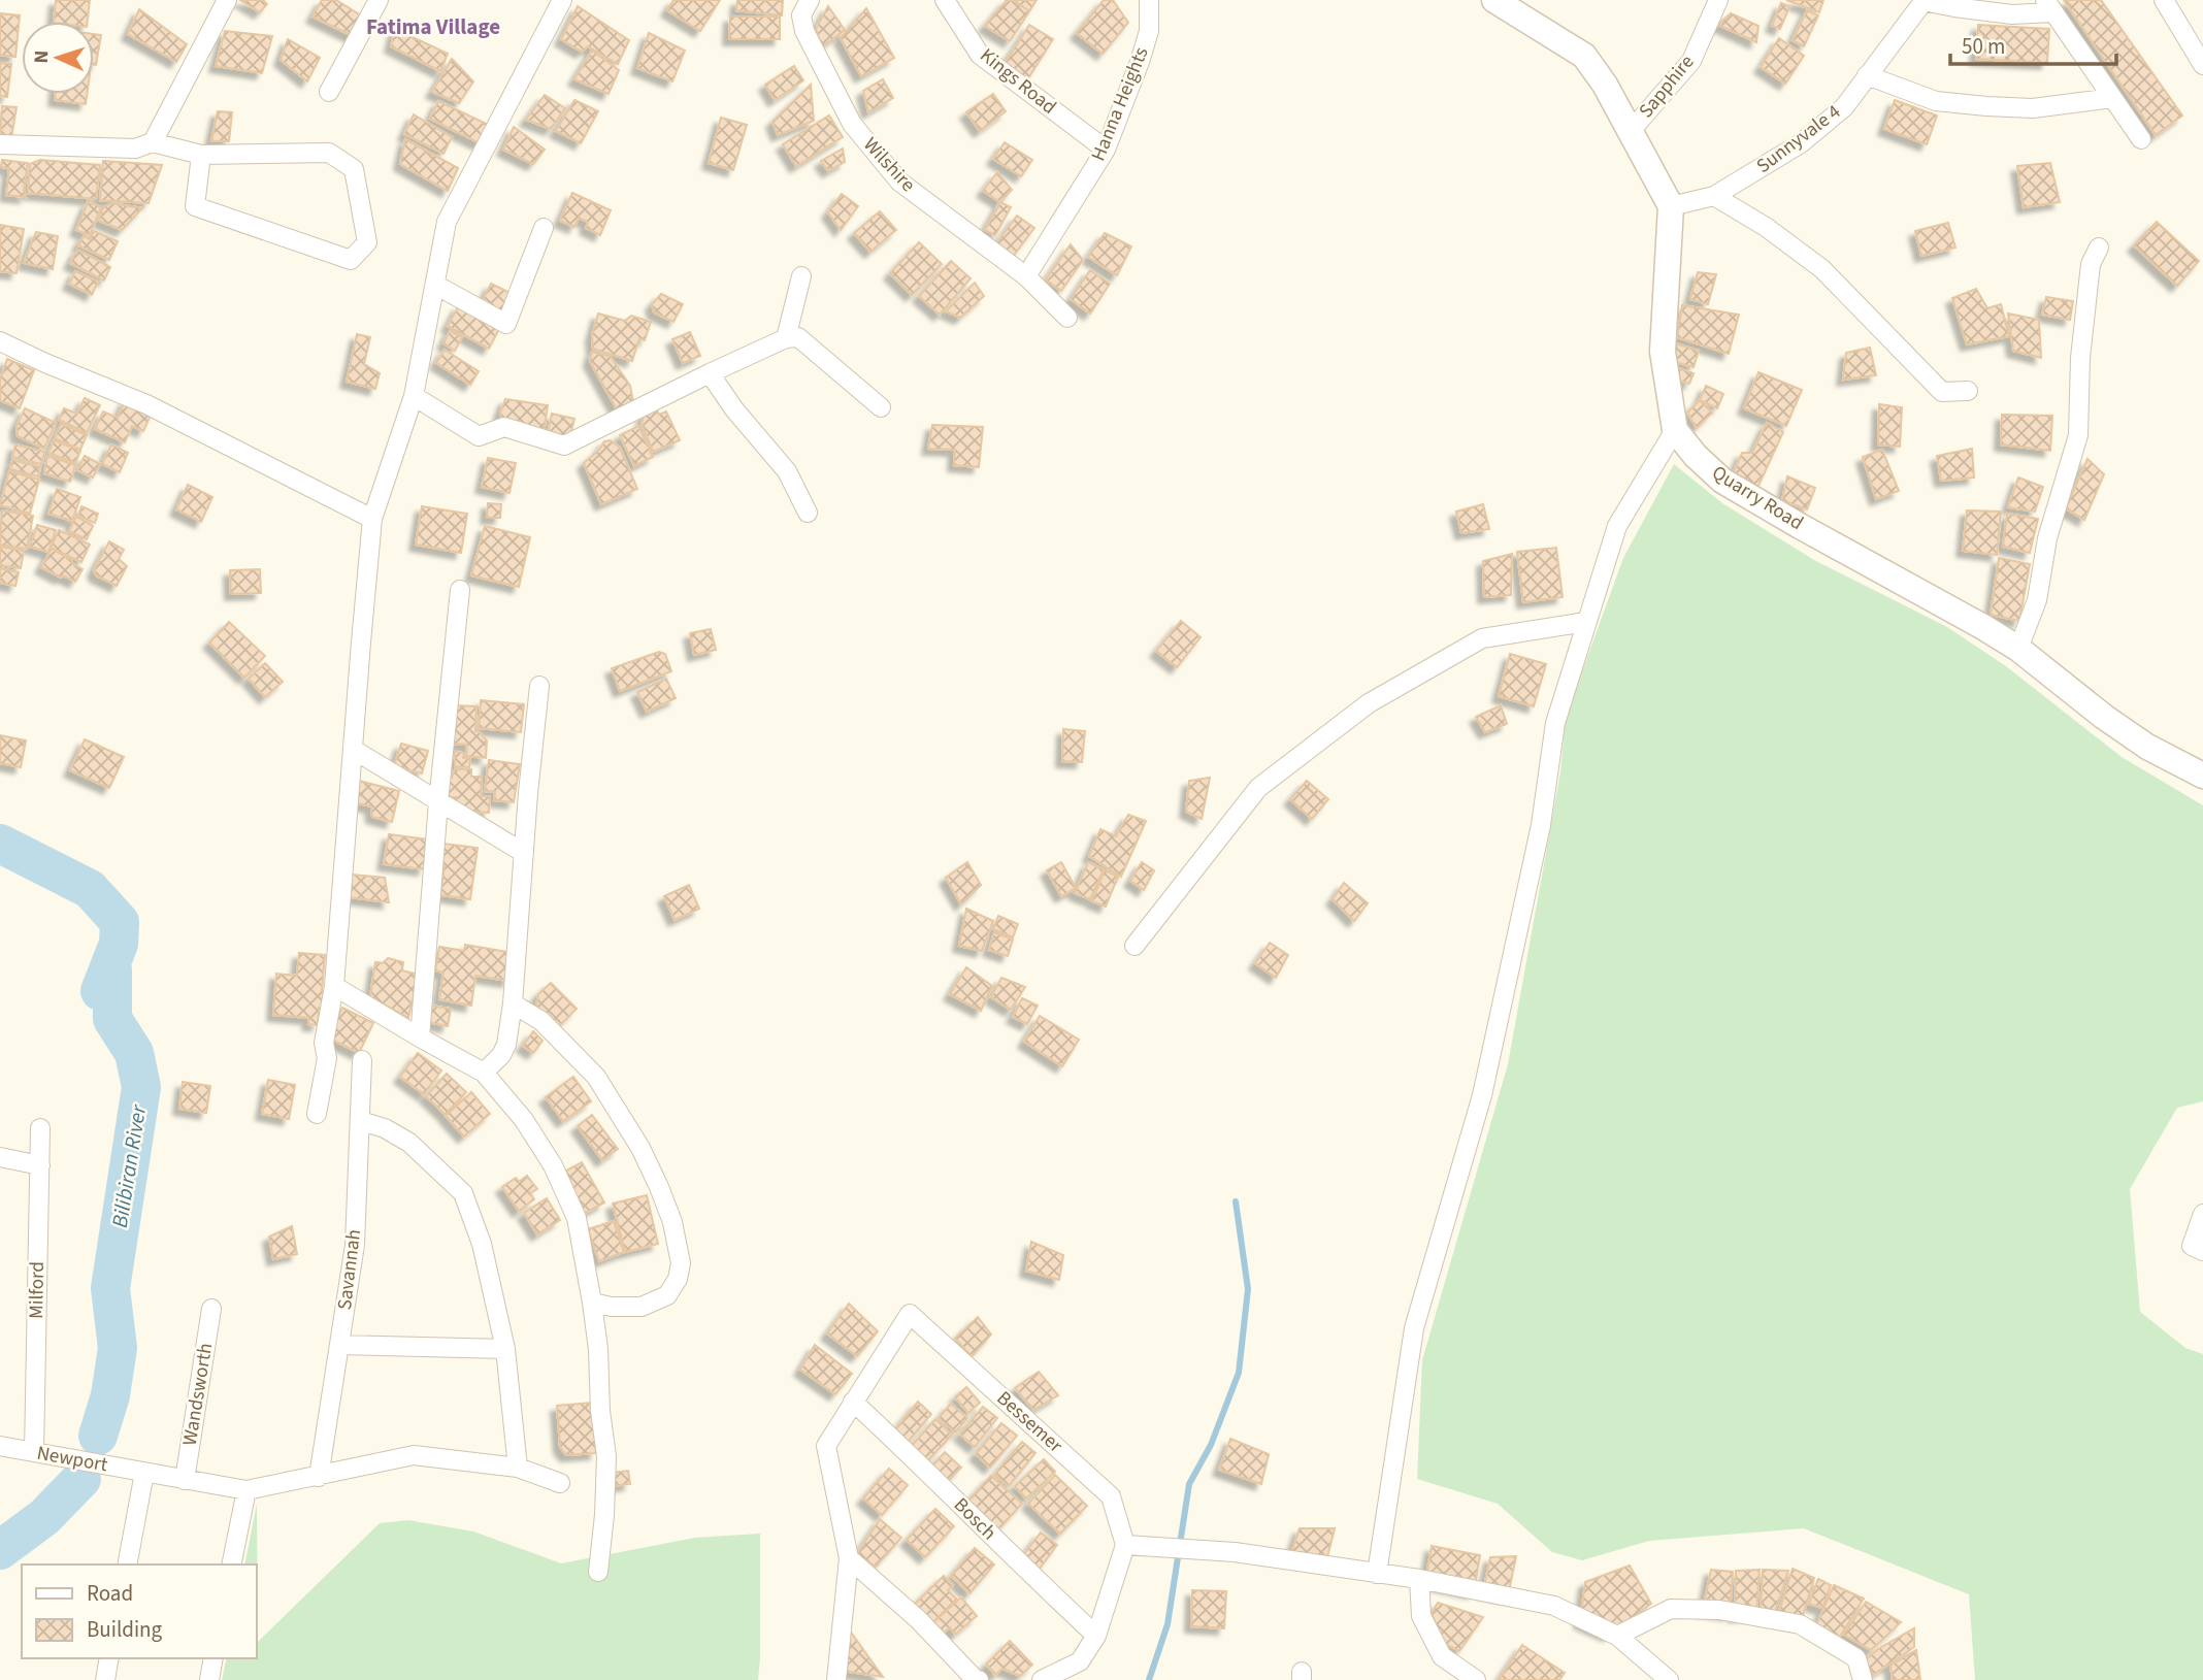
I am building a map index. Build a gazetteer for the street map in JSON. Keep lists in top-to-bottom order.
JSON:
{
  "streets": {
    "street": [
      "Kings Road",
      "Sapphire",
      "Hanna Heights",
      "Sunnyvale 4",
      "Wilshire",
      "Quarry Road",
      "Savannah",
      "Milford",
      "Wandsworth",
      "Bessemer",
      "Newport",
      "Bosch"
    ]
  },
  "crossings": [
    ["Kings Road", "Hanna Heights"],
    ["Hanna Heights", "Wilshire"],
    ["Milford", "Newport"],
    ["Wandsworth", "Newport"],
    ["Bessemer", "Bosch"]
  ],
  "districts": ["Fatima Village"],
  "water": ["Bilibiran River"],
  "legend": ["Road", "Building"],
  "scale_bar": "50 m",
  "north": "left"
}
